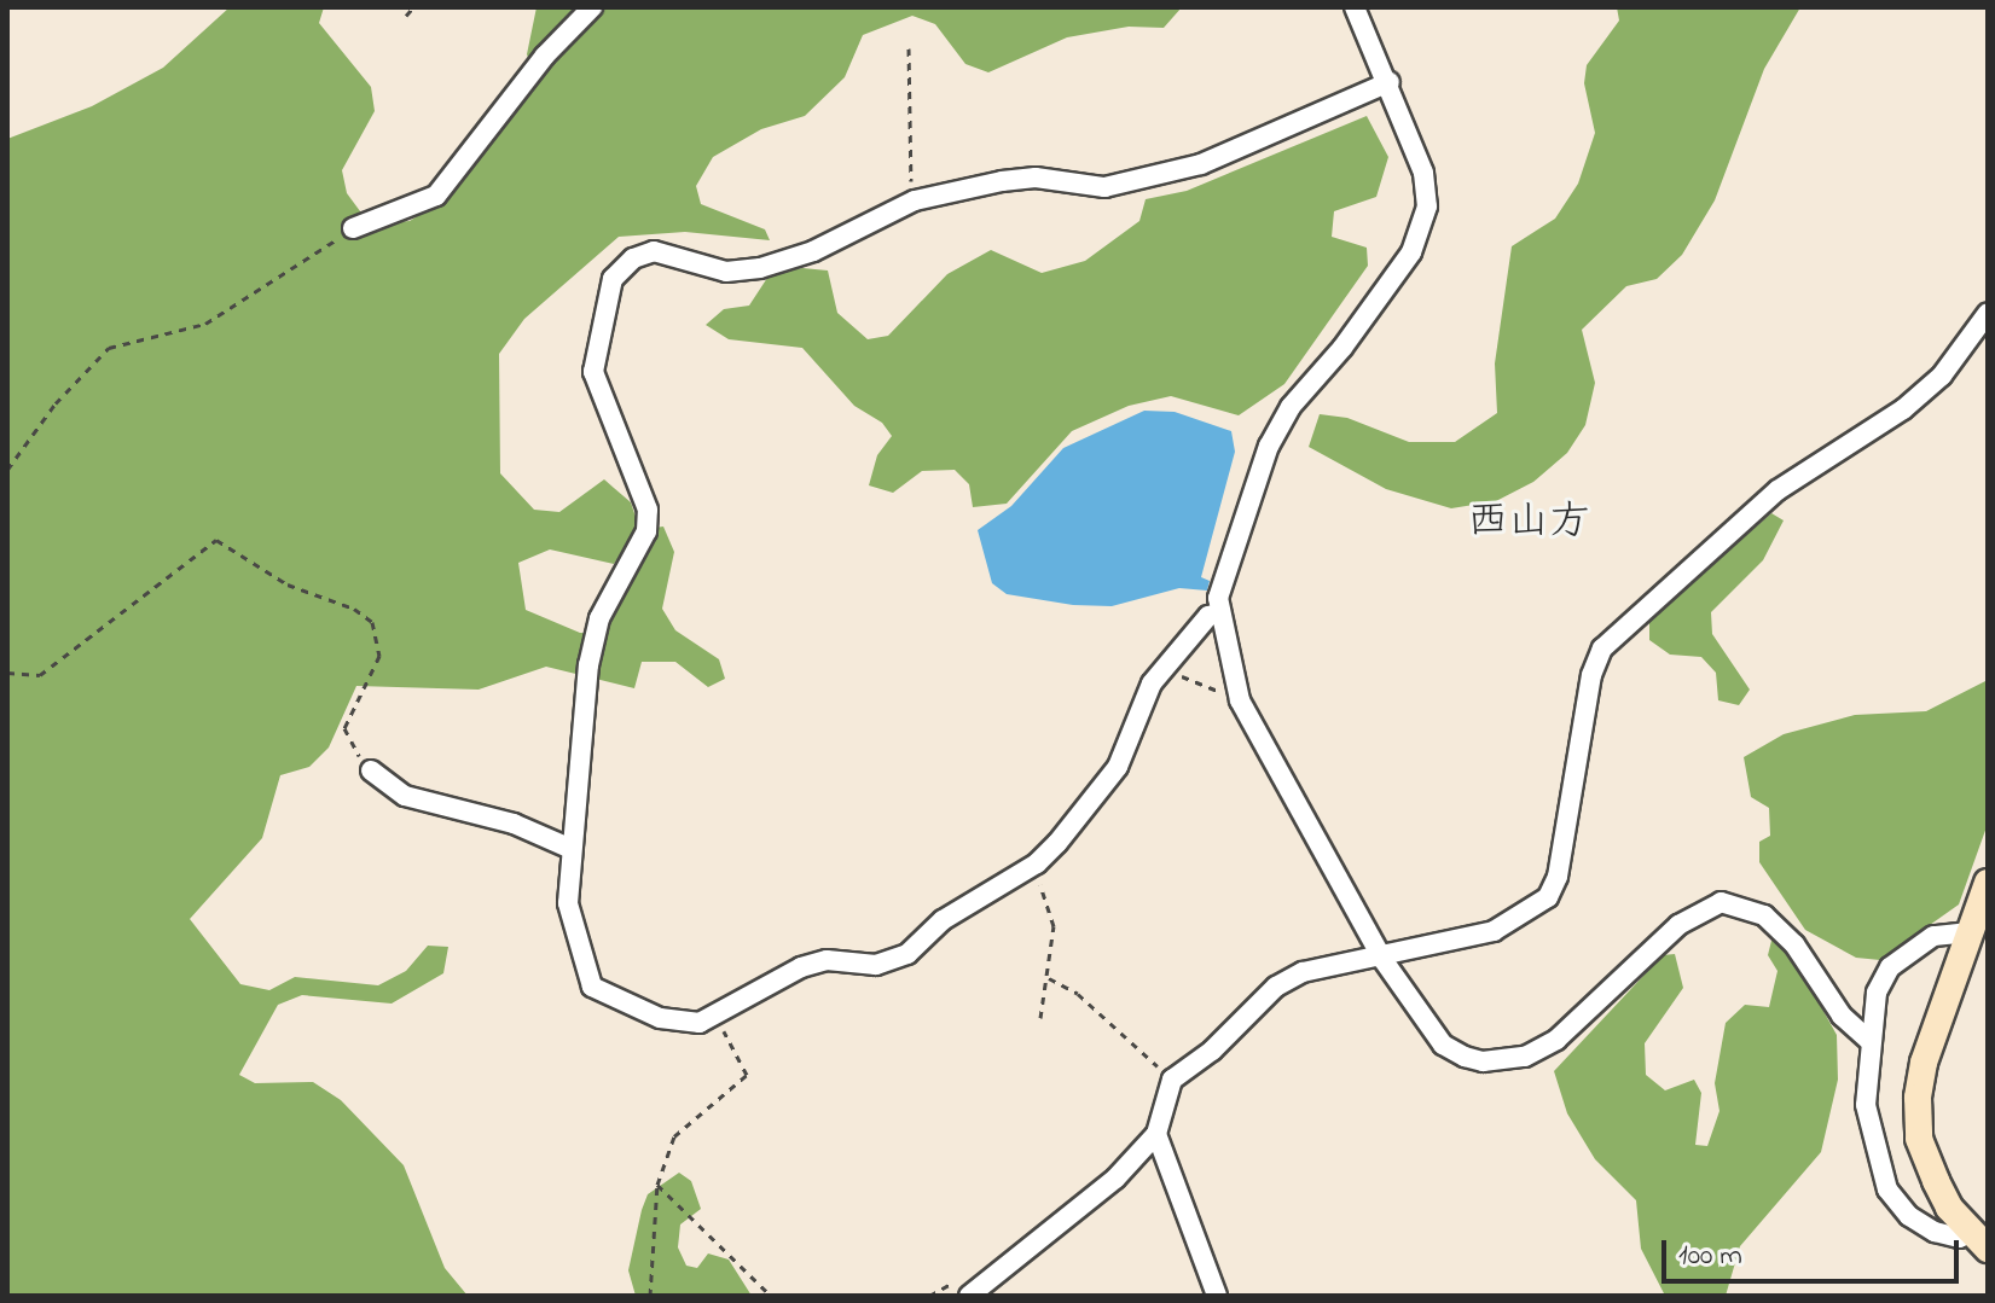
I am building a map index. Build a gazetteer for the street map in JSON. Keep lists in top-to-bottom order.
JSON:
{
  "districts": ["西山方"],
  "scale_bar": "100 m"
}
